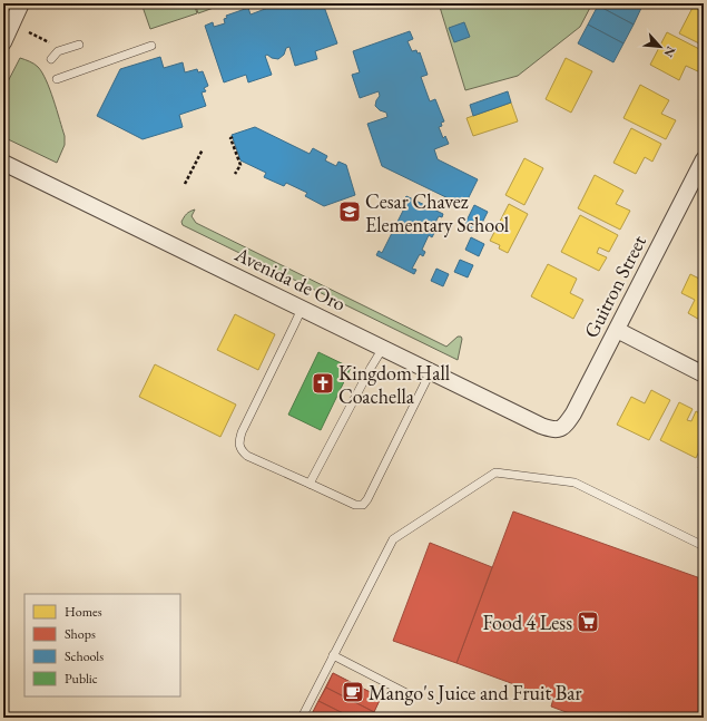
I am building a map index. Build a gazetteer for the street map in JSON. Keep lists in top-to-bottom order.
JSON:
{
  "streets": {
    "street": ["Avenida de Oro", "Guitron Street"]
  },
  "crossings": [
    ["Avenida de Oro", "Guitron Street"]
  ],
  "places": {
    "school or university": ["Cesar Chavez Elementary School"],
    "church": ["Kingdom Hall Coachella"],
    "supermarket": ["Food 4 Less"],
    "cafe": ["Mango's Juice and Fruit Bar"]
  },
  "legend": [
    "Homes",
    "Shops",
    "Schools",
    "Public"
  ],
  "north": "bottom right"
}
